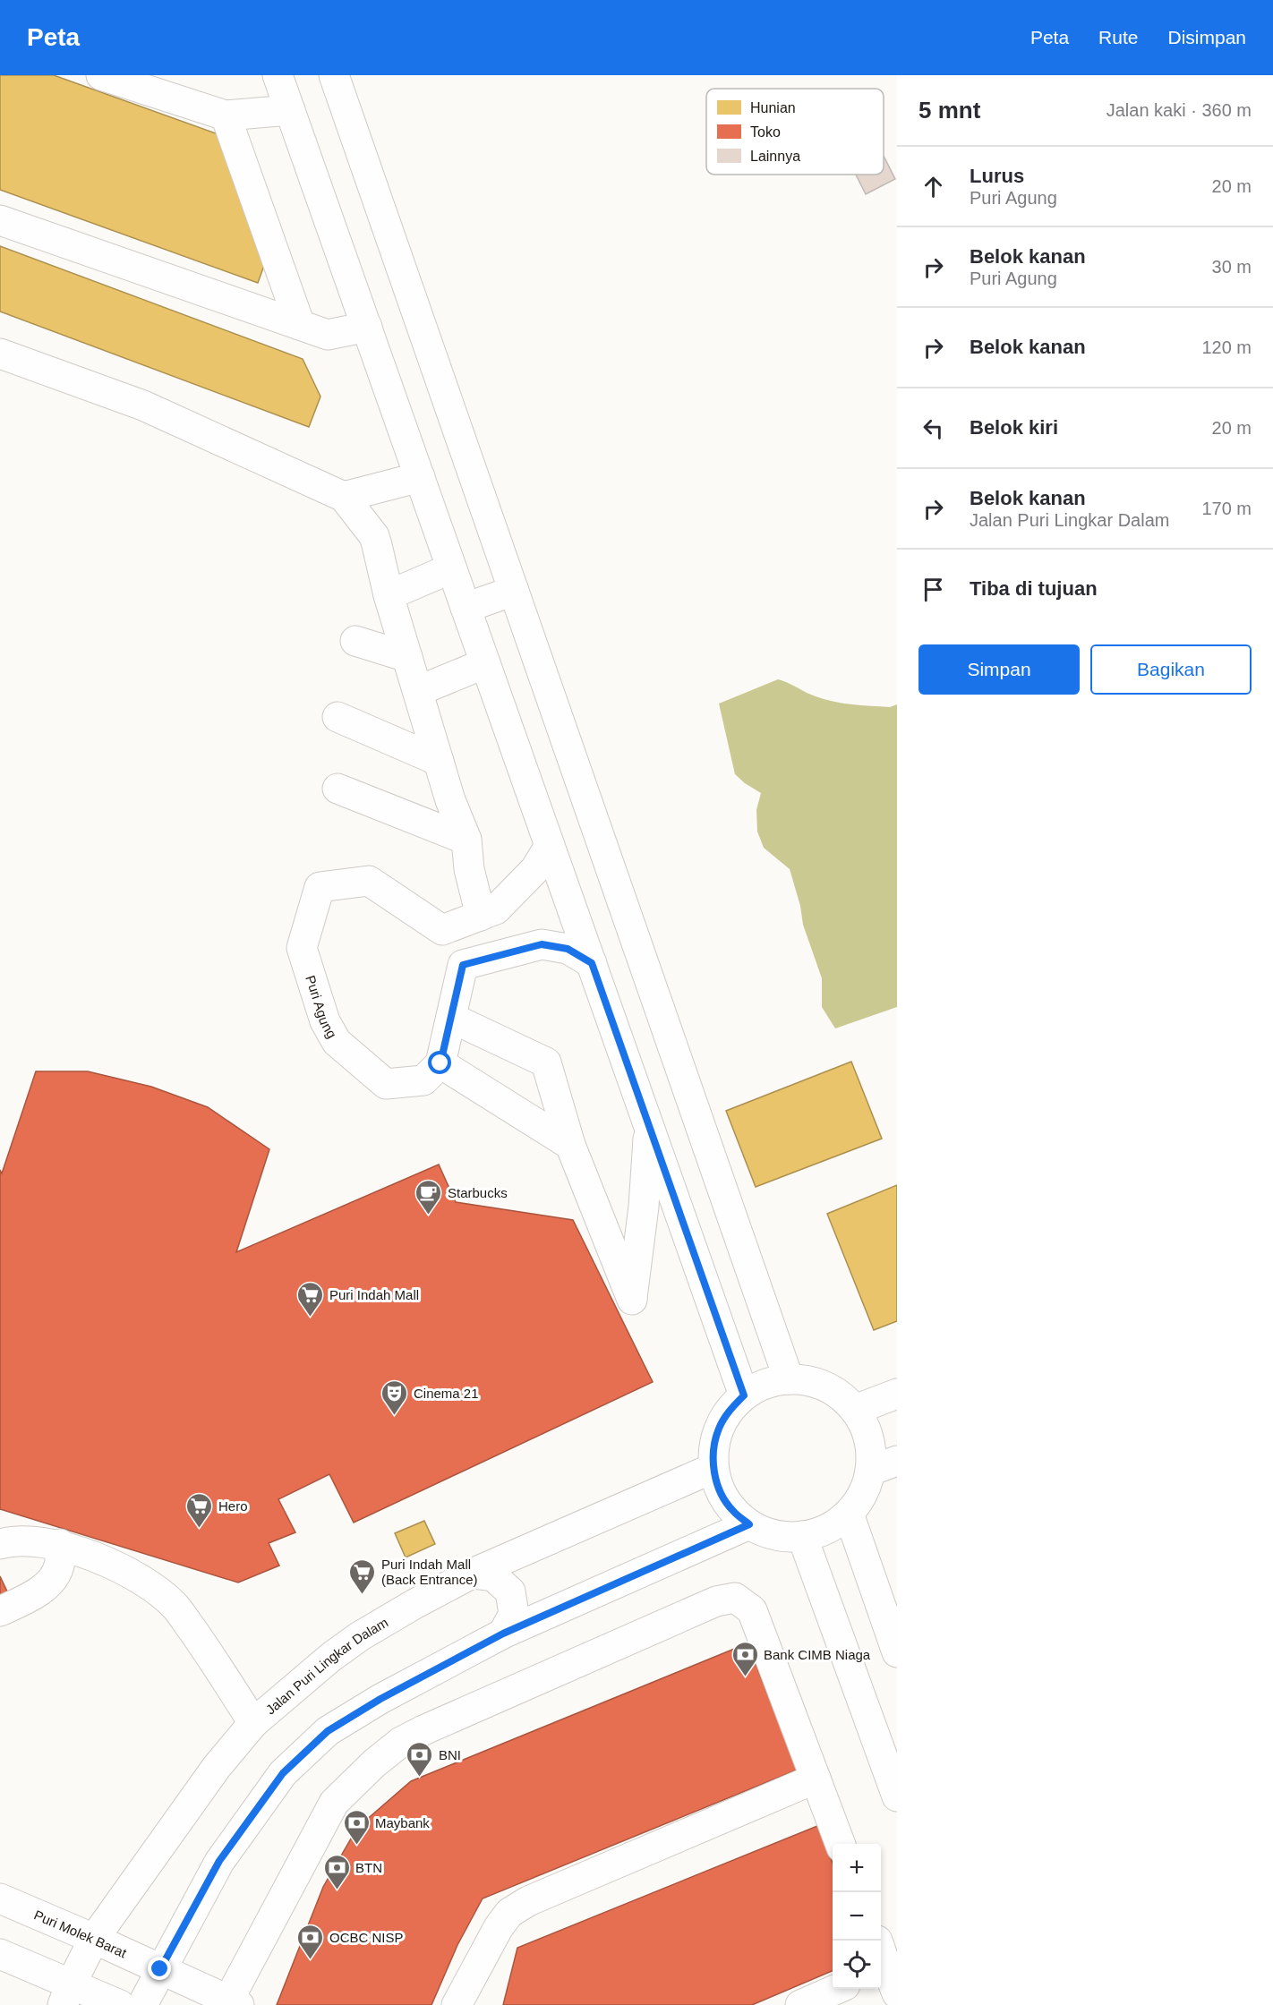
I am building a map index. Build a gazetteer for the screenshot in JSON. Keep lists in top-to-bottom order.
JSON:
{
  "streets": {
    "street": ["Puri Agung", "Jalan Puri Lingkar Dalam", "Puri Molek Barat"]
  },
  "crossings": [
    ["Jalan Puri Lingkar Dalam", "Puri Molek Barat"]
  ],
  "places": {
    "cafe": ["Starbucks"],
    "supermarket": ["Puri Indah Mall", "Hero", "Puri Indah Mall (Back Entrance)"],
    "theatre": ["Cinema 21"],
    "bank": [
      "Bank CIMB Niaga",
      "BNI",
      "Maybank",
      "BTN",
      "OCBC NISP"
    ]
  },
  "legend": ["Hunian", "Toko", "Lainnya"],
  "page": {
    "header": "Peta",
    "nav": ["Peta", "Rute", "Disimpan"],
    "heading": ["5 mnt", "Jalan kaki · 360 m"],
    "list": [
      ["Lurus", "Puri Agung", "20 m"],
      ["Belok kanan", "Puri Agung", "30 m"],
      ["Belok kanan", "120 m"],
      ["Belok kiri", "20 m"],
      ["Belok kanan", "Jalan Puri Lingkar Dalam", "170 m"],
      "Tiba di tujuan"
    ],
    "buttons": ["Simpan", "Bagikan"],
    "map_buttons": ["+", "−"]
  }
}
